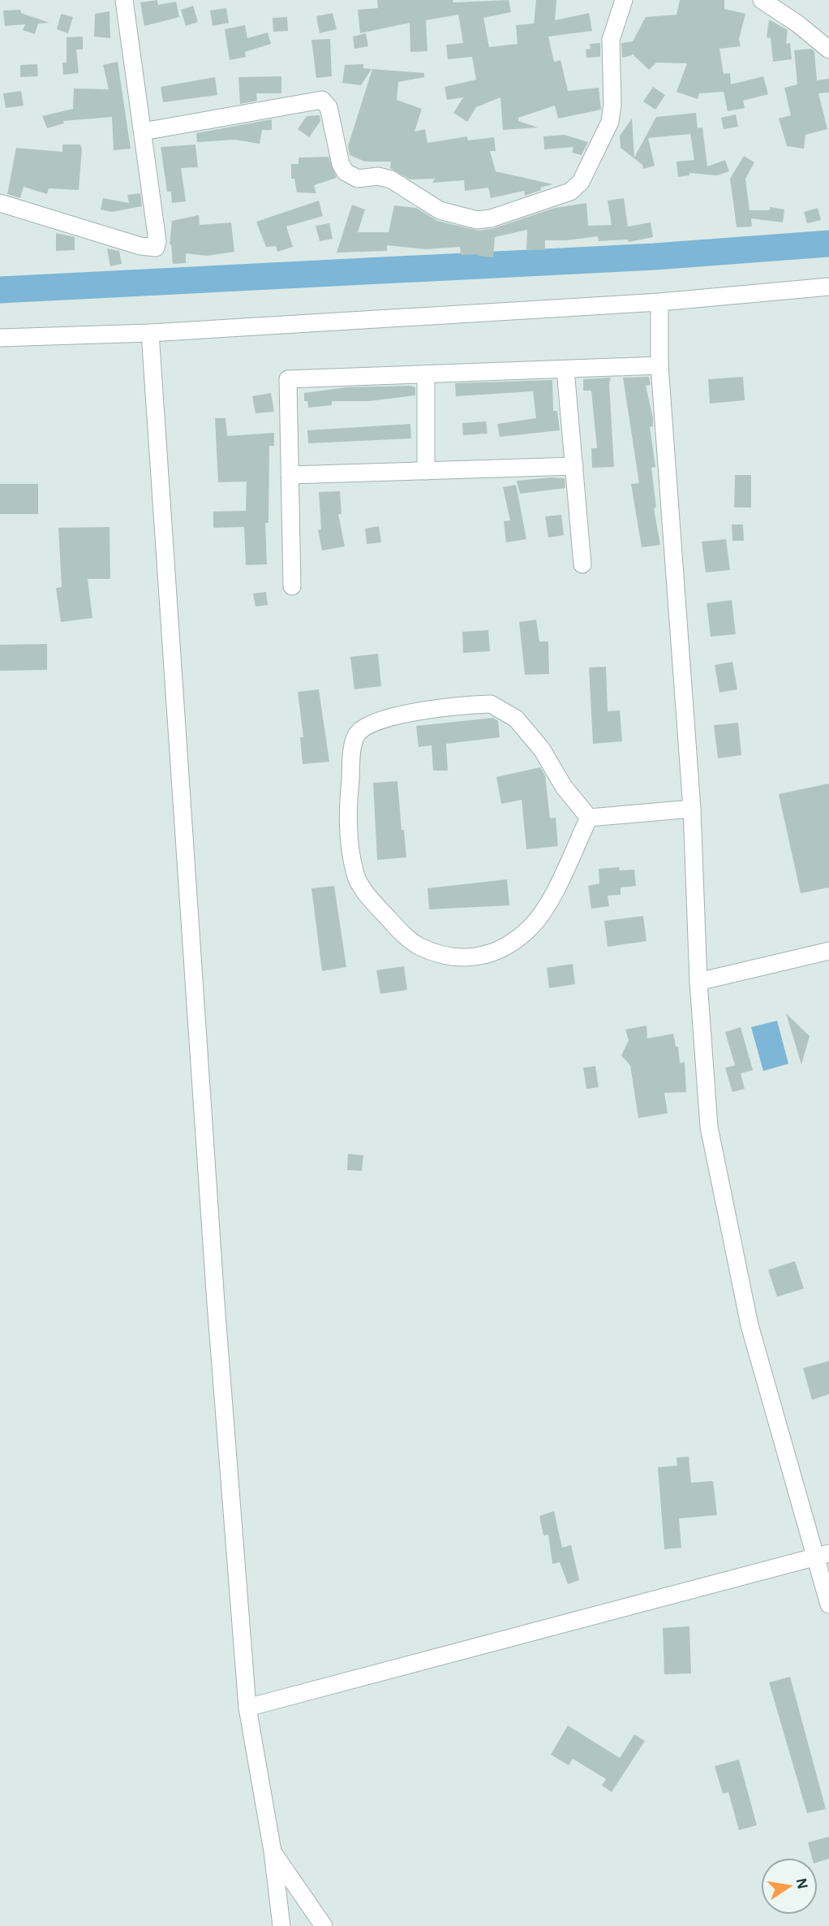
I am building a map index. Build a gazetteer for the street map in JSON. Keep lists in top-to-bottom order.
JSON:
{
  "north": "right"
}
